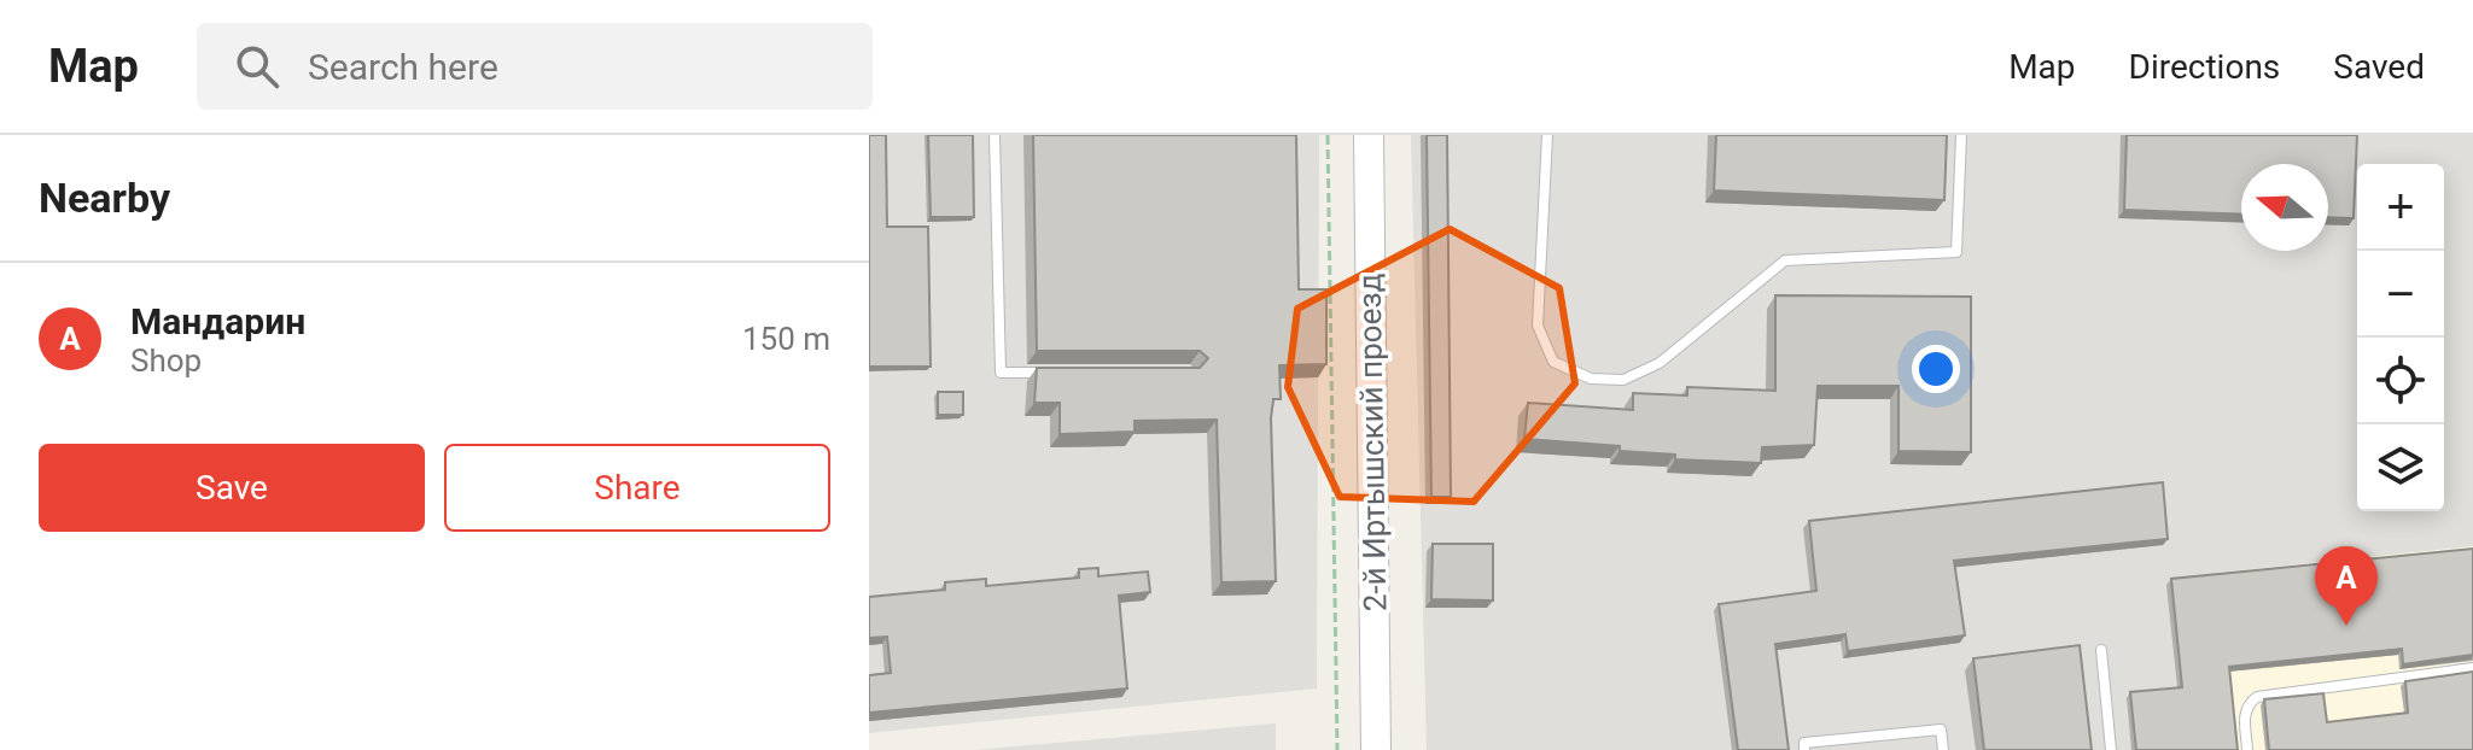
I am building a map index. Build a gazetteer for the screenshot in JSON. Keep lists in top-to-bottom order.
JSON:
{
  "streets": {
    "main road": ["2-й Иртышский проезд"]
  },
  "north": "left",
  "page": {
    "header": "Map",
    "search": "Search here",
    "nav": ["Map", "Directions", "Saved"],
    "heading": "Nearby",
    "map_buttons": ["+", "−"],
    "list": [
      {
        "mark": "A",
        "name": "Мандарин",
        "note": "Shop",
        "value": "150 m"
      }
    ],
    "buttons": ["Save", "Share"],
    "pins": "A"
  }
}
